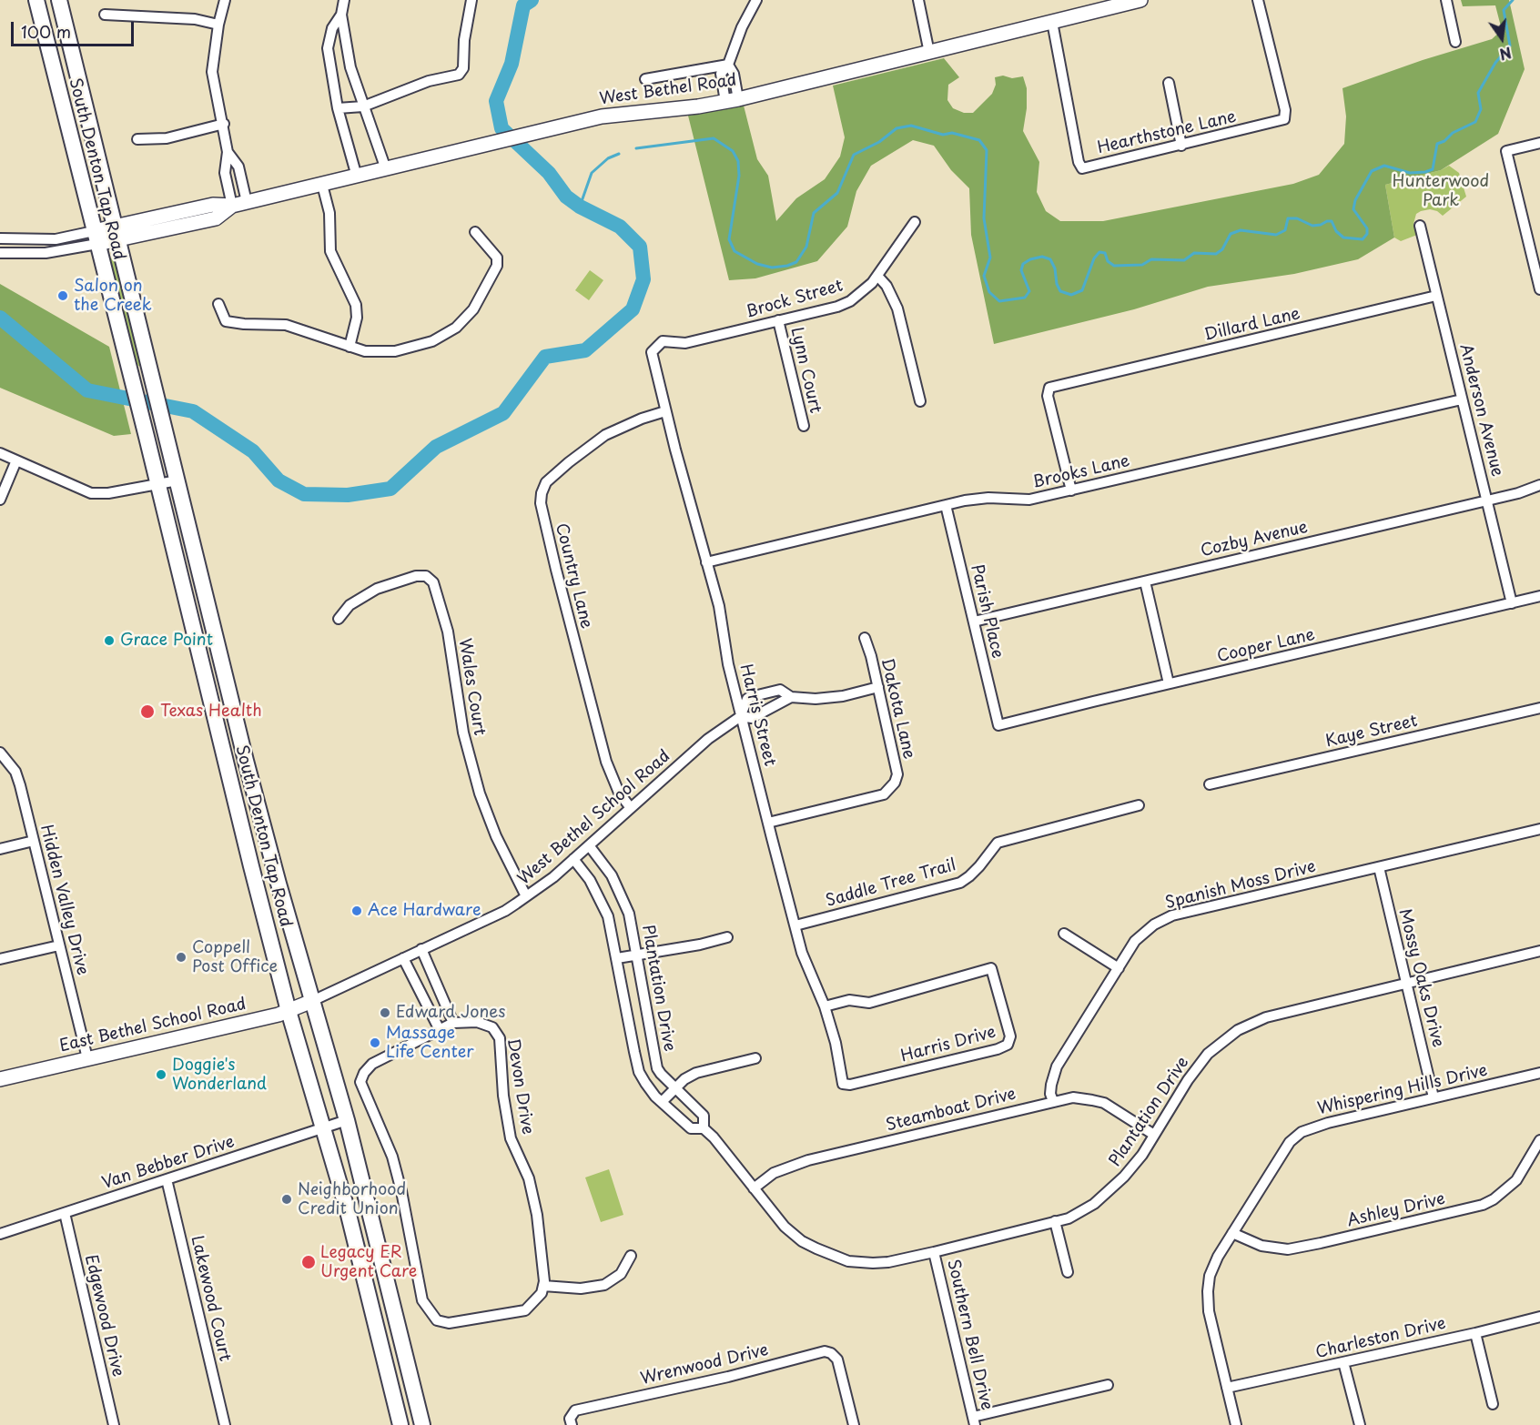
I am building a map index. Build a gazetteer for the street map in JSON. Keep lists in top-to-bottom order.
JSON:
{
  "streets": {
    "main road": ["West Bethel Road", "South Denton Tap Road", "East Bethel School Road"],
    "street": [
      "Hearthstone Lane",
      "Brock Street",
      "Dillard Lane",
      "Lynn Court",
      "Anderson Avenue",
      "Brooks Lane",
      "Cozby Avenue",
      "Country Lane",
      "Parish Place",
      "Cooper Lane",
      "Wales Court",
      "Dakota Lane",
      "Harris Street",
      "Kaye Street",
      "West Bethel School Road",
      "Saddle Tree Trail",
      "Spanish Moss Drive",
      "Hidden Valley Drive",
      "Mossy Oaks Drive",
      "Plantation Drive",
      "Harris Drive",
      "Devon Drive",
      "Whispering Hills Drive",
      "Steamboat Drive",
      "Van Bebber Drive",
      "Ashley Drive",
      "Lakewood Court",
      "Edgewood Drive",
      "Southern Bell Drive",
      "Charleston Drive",
      "Wrenwood Drive"
    ]
  },
  "crossings": [
    ["West Bethel Road", "Hearthstone Lane"],
    ["West Bethel Road", "South Denton Tap Road"],
    ["South Denton Tap Road", "West Bethel School Road"],
    ["South Denton Tap Road", "East Bethel School Road"],
    ["South Denton Tap Road", "Van Bebber Drive"],
    ["Brock Street", "Lynn Court"],
    ["Brock Street", "Harris Street"],
    ["Dillard Lane", "Anderson Avenue"],
    ["Dillard Lane", "Brooks Lane"],
    ["Anderson Avenue", "Brooks Lane"],
    ["Anderson Avenue", "Cozby Avenue"],
    ["Anderson Avenue", "Cooper Lane"],
    ["Brooks Lane", "Parish Place"],
    ["Brooks Lane", "Harris Street"],
    ["Cozby Avenue", "Parish Place"],
    ["Country Lane", "Harris Street"],
    ["Country Lane", "West Bethel School Road"],
    ["Parish Place", "Cooper Lane"],
    ["Wales Court", "West Bethel School Road"],
    ["Dakota Lane", "Harris Street"],
    ["Harris Street", "West Bethel School Road"],
    ["Harris Street", "Saddle Tree Trail"],
    ["Harris Street", "Harris Drive"],
    ["West Bethel School Road", "Plantation Drive"],
    ["West Bethel School Road", "East Bethel School Road"],
    ["Spanish Moss Drive", "Mossy Oaks Drive"],
    ["Spanish Moss Drive", "Steamboat Drive"],
    ["Hidden Valley Drive", "East Bethel School Road"],
    ["Mossy Oaks Drive", "Plantation Drive"],
    ["Mossy Oaks Drive", "Whispering Hills Drive"],
    ["Plantation Drive", "Steamboat Drive"],
    ["Plantation Drive", "Southern Bell Drive"],
    ["Whispering Hills Drive", "Ashley Drive"],
    ["Whispering Hills Drive", "Charleston Drive"],
    ["Van Bebber Drive", "Lakewood Court"],
    ["Van Bebber Drive", "Edgewood Drive"]
  ],
  "parks": ["Hunterwood Park"],
  "places": [
    "Salon on the Creek",
    "Grace Point",
    "Texas Health",
    "Ace Hardware",
    "Coppell Post Office",
    "Edward Jones",
    "Massage Life Center",
    "Doggie's Wonderland",
    "Neighborhood Credit Union",
    "Legacy ER Urgent Care"
  ],
  "scale_bar": "100 m",
  "north": "bottom"
}
